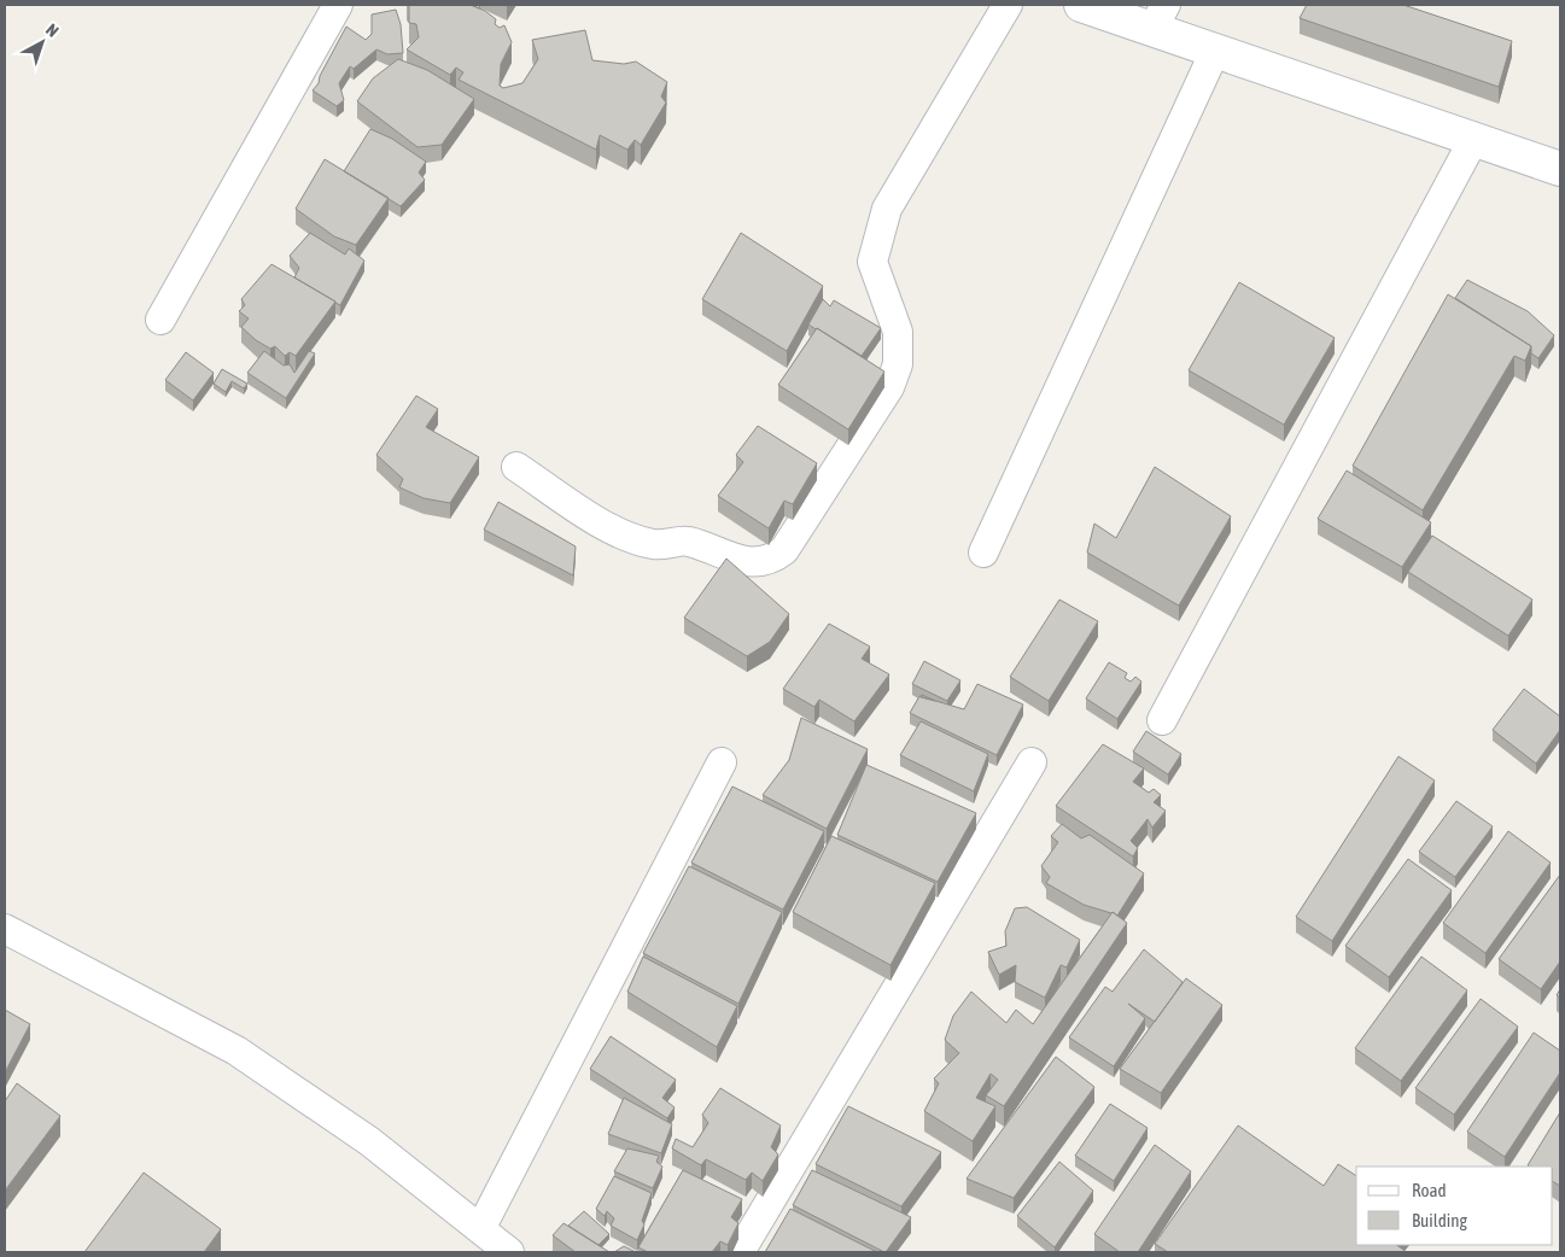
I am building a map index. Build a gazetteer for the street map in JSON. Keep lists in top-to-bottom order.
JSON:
{
  "legend": ["Road", "Building"],
  "north": "top right"
}
